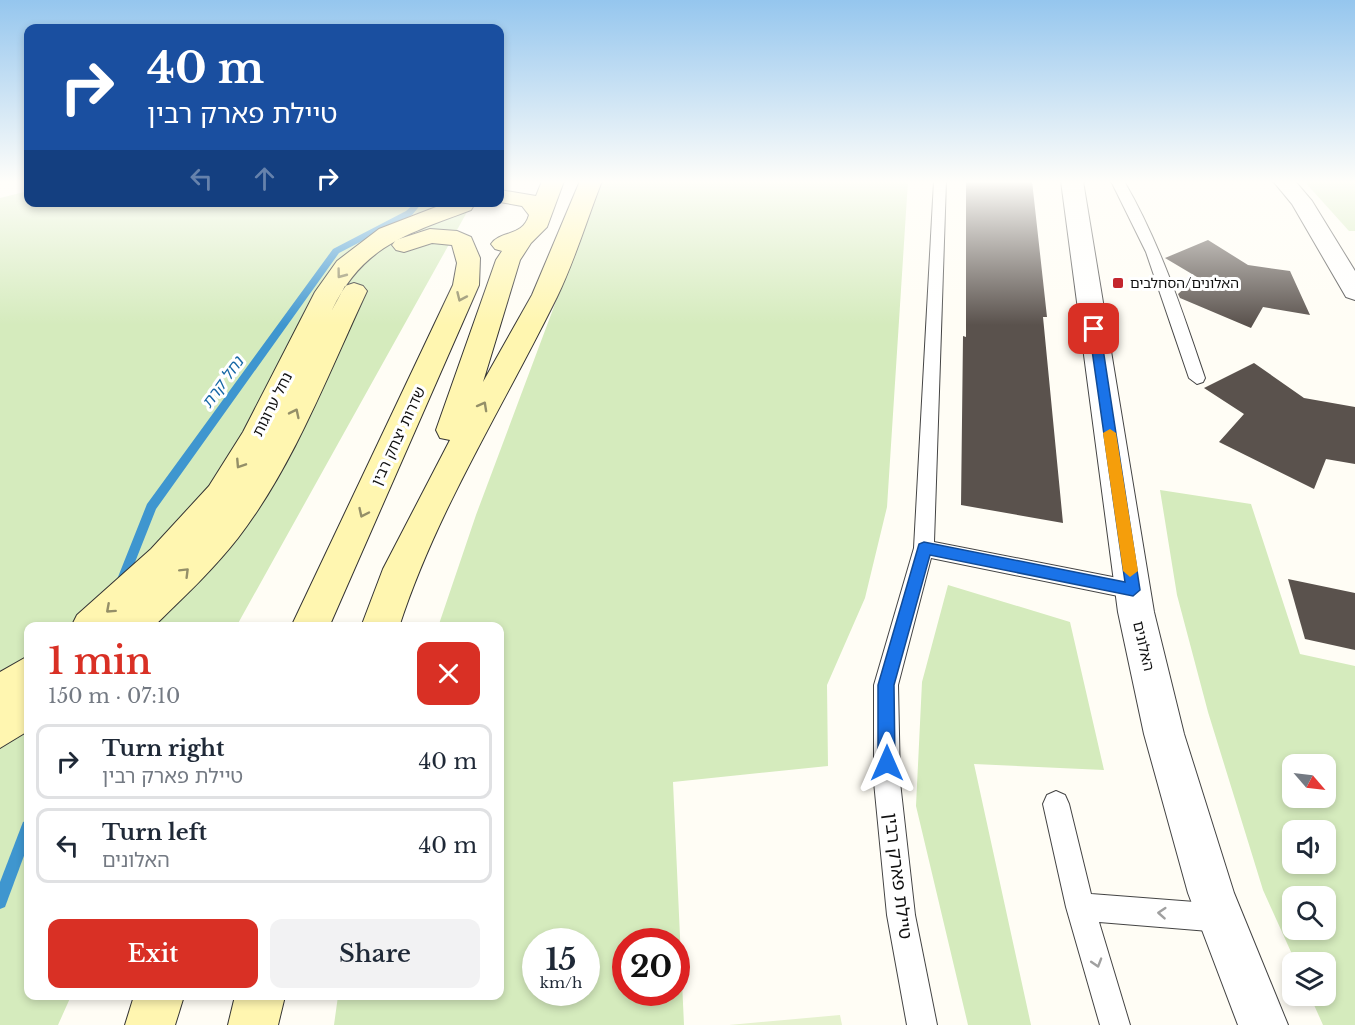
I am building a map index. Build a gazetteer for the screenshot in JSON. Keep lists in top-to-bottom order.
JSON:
{
  "streets": {
    "main road": ["נחל ערוגות", "שדרות יצחק רבין"],
    "street": ["האלונים"],
    "lane": ["טיילת פארק רבין"]
  },
  "crossings": [
    ["נחל ערוגות", "שדרות יצחק רבין"]
  ],
  "water": ["נחל קרת"],
  "places": {
    "transit": ["האלונים/הסחלבים"]
  },
  "north": "bottom right",
  "page": {
    "turn": ["40 m", "טיילת פארק רבין"],
    "heading": ["1 min", "150 m · 07:10"],
    "list": [
      {
        "name": "Turn right",
        "note": "טיילת פארק רבין",
        "value": "40 m"
      },
      {
        "name": "Turn left",
        "note": "האלונים",
        "value": "40 m"
      }
    ],
    "buttons": ["Exit", "Share"],
    "speed": "15 km/h",
    "limit": "20"
  }
}
